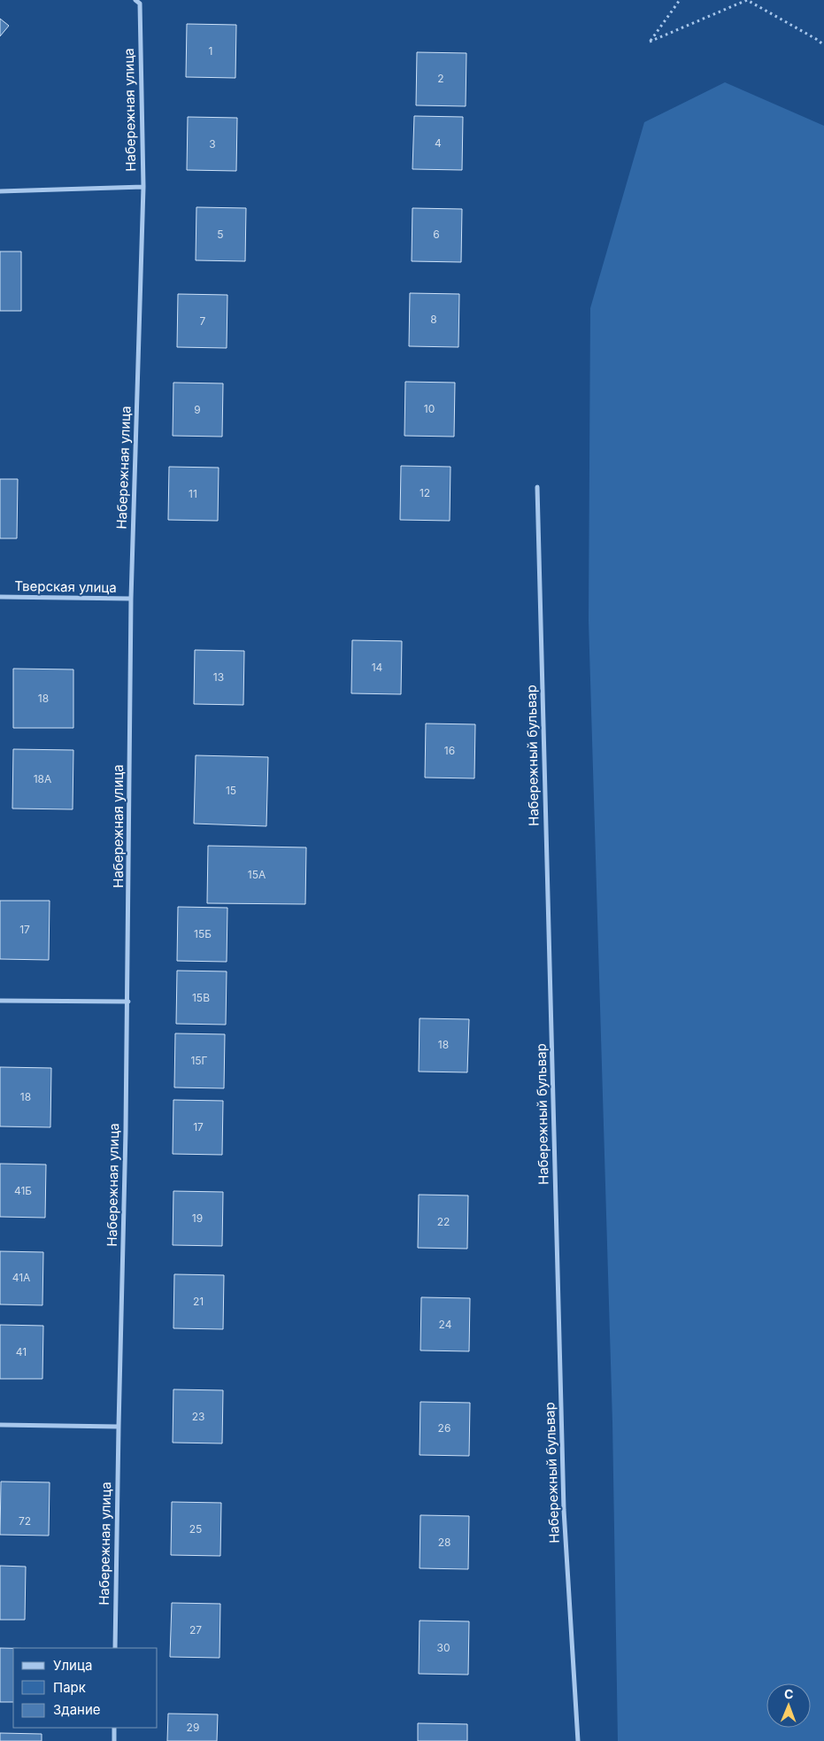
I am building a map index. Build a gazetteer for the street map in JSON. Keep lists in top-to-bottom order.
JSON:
{
  "streets": {
    "street": ["Набережная улица", "Тверская улица", "Набережный бульвар"]
  },
  "crossings": [
    ["Набережная улица", "Тверская улица"]
  ],
  "house_numbers": [
    "1",
    "2",
    "4",
    "3",
    "5",
    "6",
    "8",
    "7",
    "10",
    "9",
    "12",
    "11",
    "14",
    "13",
    "18",
    "16",
    "18А",
    "15",
    "15А",
    "17",
    "15Б",
    "15В",
    "18",
    "15Г",
    "18",
    "17",
    "41Б",
    "19",
    "22",
    "41А",
    "21",
    "24",
    "41",
    "23",
    "26",
    "72",
    "25",
    "28",
    "27",
    "30",
    "29"
  ],
  "legend": ["Улица", "Парк", "Здание"],
  "north": "top"
}
